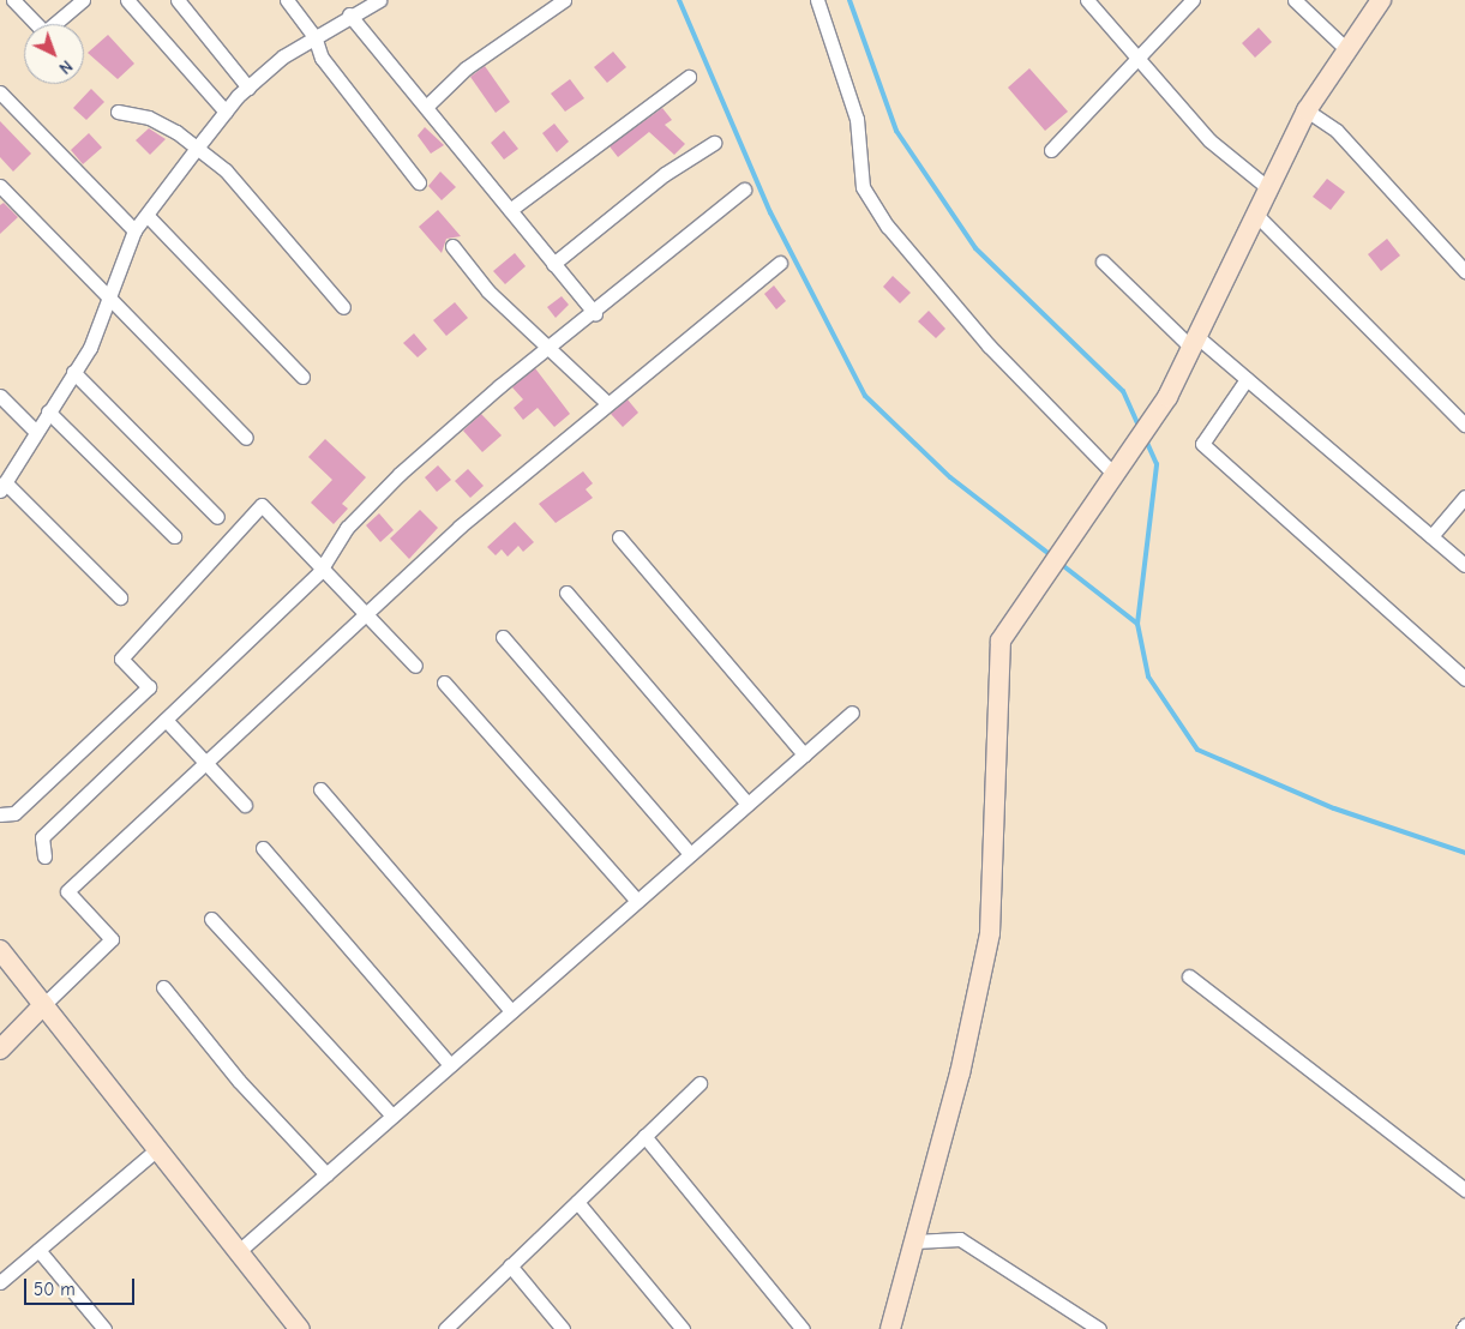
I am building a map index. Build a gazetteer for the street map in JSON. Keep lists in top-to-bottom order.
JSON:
{
  "scale_bar": "50 m",
  "north": "bottom right"
}
